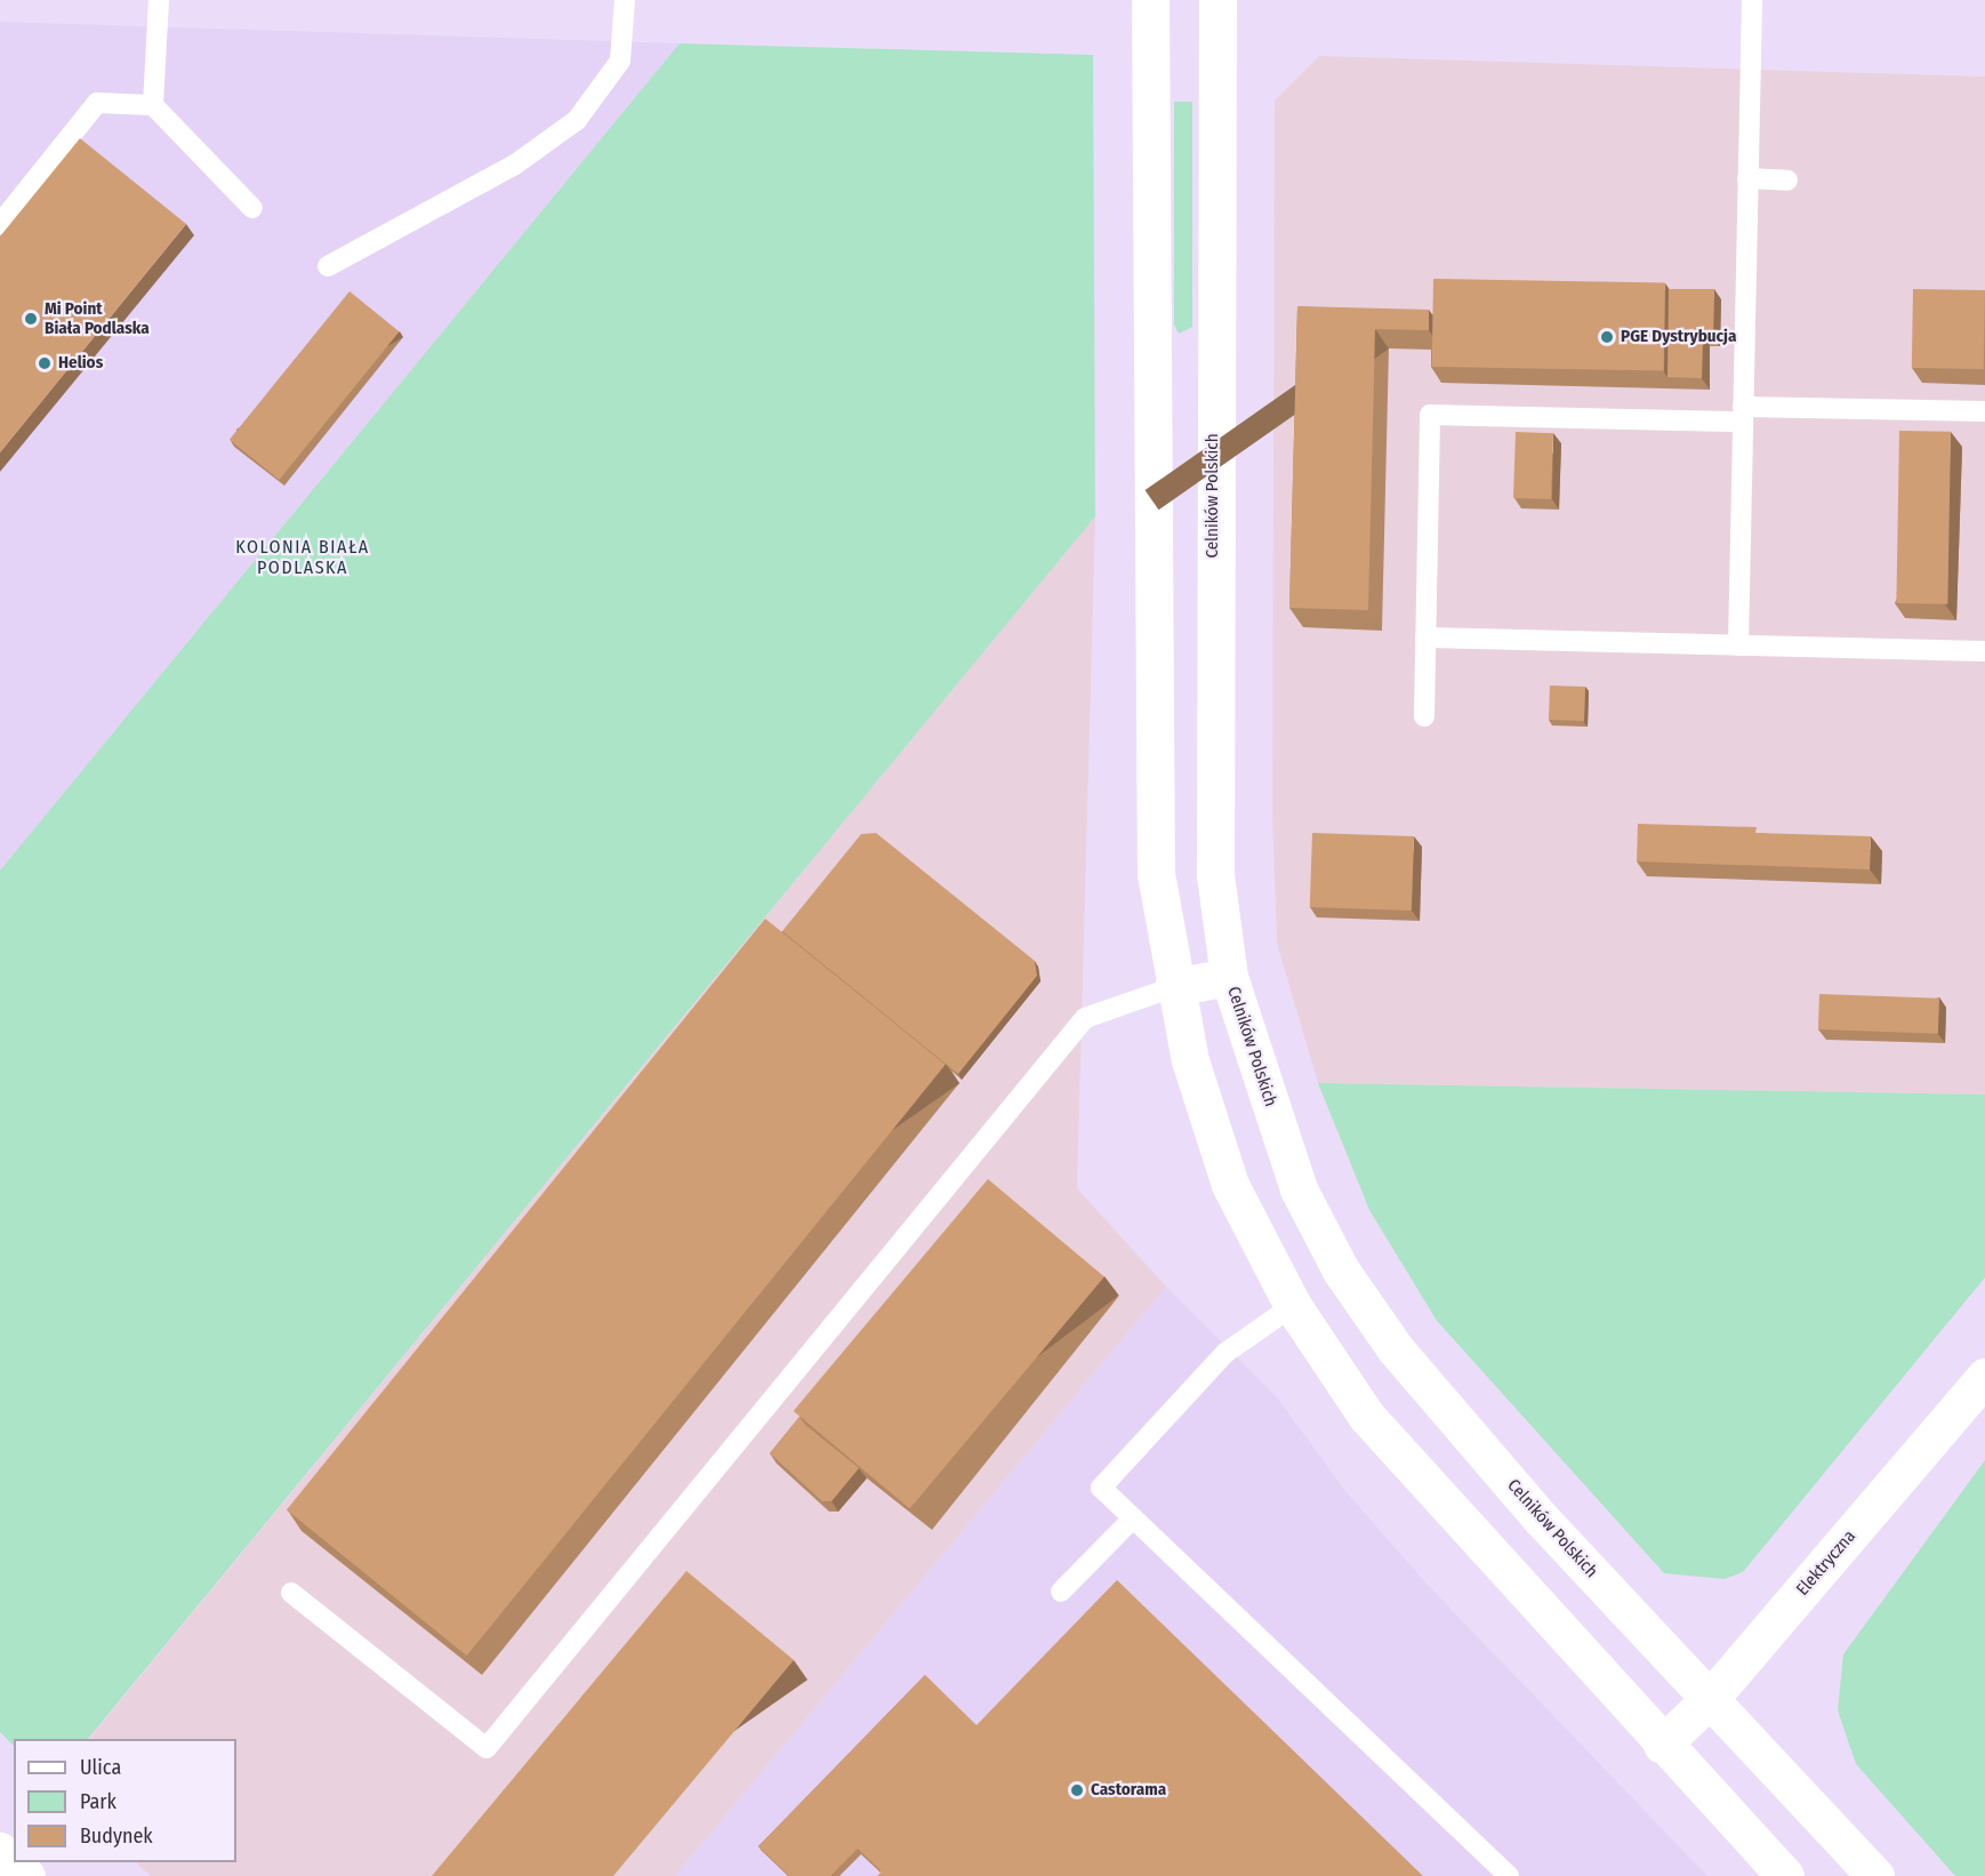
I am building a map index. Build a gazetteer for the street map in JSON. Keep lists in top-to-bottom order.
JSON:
{
  "streets": {
    "main road": ["Celników Polskich", "Elektryczna"]
  },
  "crossings": [
    ["Celników Polskich", "Elektryczna"]
  ],
  "districts": ["KOLONIA BIAŁA PODLASKA"],
  "places": [
    "Mi Point Biała Podlaska",
    "PGE Dystrybucja",
    "Helios",
    "Castorama"
  ],
  "legend": ["Ulica", "Park", "Budynek"]
}
